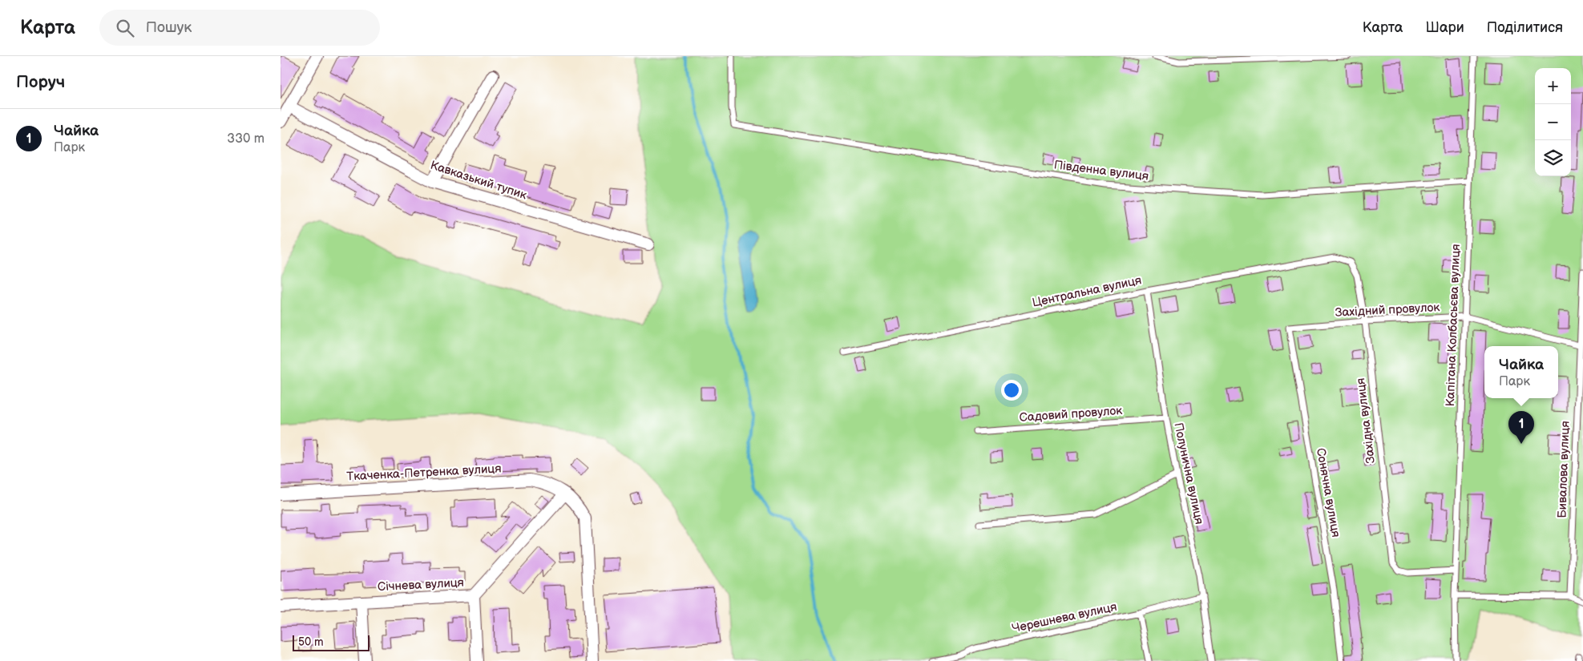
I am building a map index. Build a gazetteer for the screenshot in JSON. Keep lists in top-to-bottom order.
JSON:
{
  "streets": {
    "street": ["Кавказький тупик", "Ткаченка-Петренка вулиця", "Січнева вулиця"],
    "lane": [
      "Південна вулиця",
      "Центральна вулиця",
      "Західний провулок",
      "Капітана Колбасьєва вулиця",
      "Садовий провулок",
      "Західна вулиця",
      "Бивалова вулиця",
      "Полунична вулиця",
      "Сонячна вулиця",
      "Черешнева вулиця"
    ]
  },
  "crossings": [
    ["Південна вулиця", "Капітана Колбасьєва вулиця"],
    ["Центральна вулиця", "Західна вулиця"],
    ["Центральна вулиця", "Полунична вулиця"],
    ["Західний провулок", "Капітана Колбасьєва вулиця"],
    ["Західний провулок", "Західна вулиця"],
    ["Західний провулок", "Бивалова вулиця"],
    ["Західний провулок", "Сонячна вулиця"],
    ["Капітана Колбасьєва вулиця", "Західна вулиця"],
    ["Садовий провулок", "Полунична вулиця"],
    ["Ткаченка-Петренка вулиця", "Січнева вулиця"],
    ["Полунична вулиця", "Черешнева вулиця"]
  ],
  "scale_bar": "50 m",
  "page": {
    "header": "Карта",
    "search": "Пошук",
    "nav": ["Карта", "Шари", "Поділитися"],
    "heading": "Поруч",
    "map_buttons": ["+", "−"],
    "list": [
      {
        "mark": "1",
        "name": "Чайка",
        "note": "Парк",
        "value": "330 m"
      }
    ],
    "popup": ["Чайка", "Парк"],
    "pins": "1",
    "scale": "50 m"
  }
}
